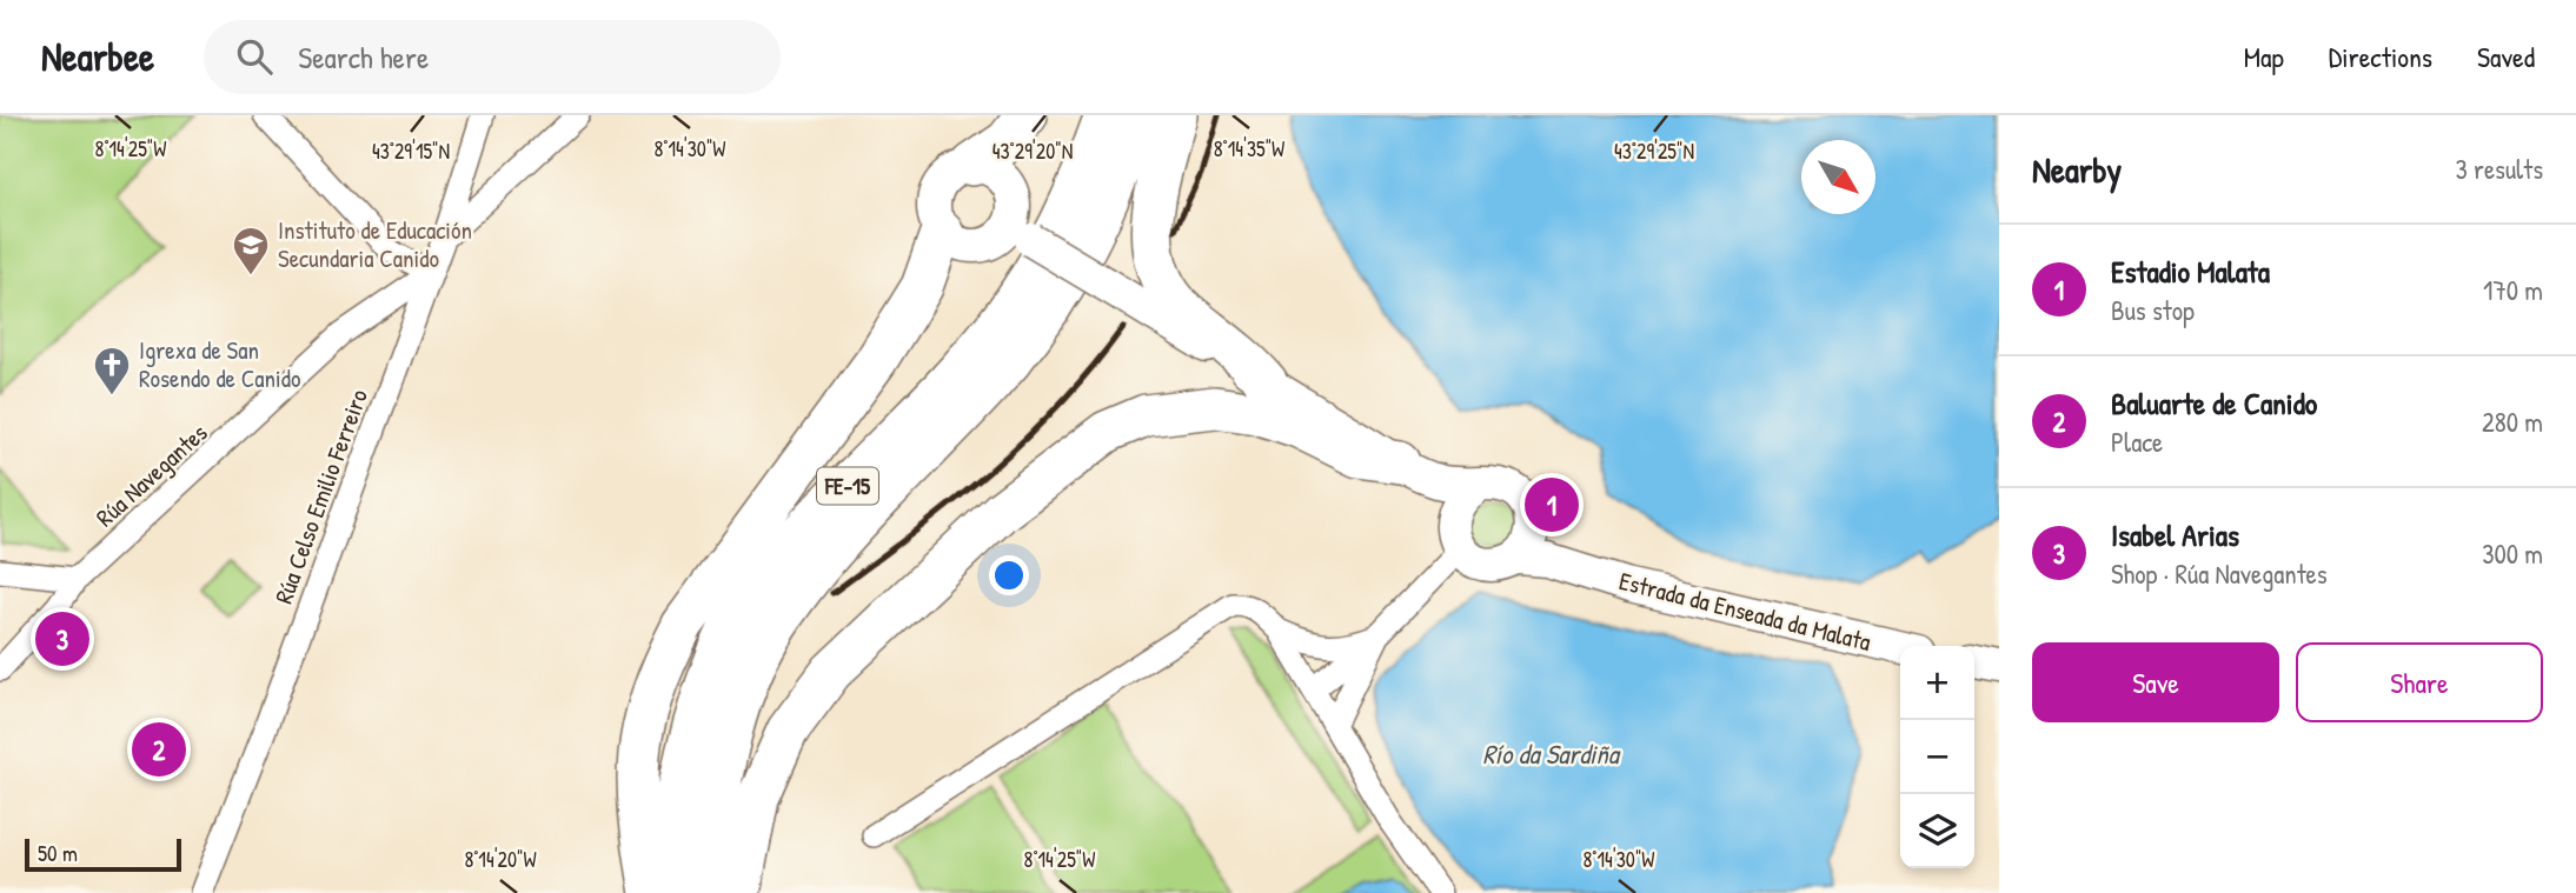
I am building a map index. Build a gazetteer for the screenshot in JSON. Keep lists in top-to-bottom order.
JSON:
{
  "streets": {
    "highway": ["FE-15"],
    "main road": ["Estrada da Enseada da Malata"],
    "street": ["Rúa Navegantes", "Rúa Celso Emilio Ferreiro"]
  },
  "crossings": [
    ["Rúa Navegantes", "Rúa Celso Emilio Ferreiro"]
  ],
  "water": ["Río da Sardiña"],
  "places": {
    "school or university": ["Instituto de Educación Secundaria Canido"],
    "church": ["Igrexa de San Rosendo de Canido"]
  },
  "scale_bar": "50 m",
  "north": "bottom right",
  "page": {
    "header": "Nearbee",
    "search": "Search here",
    "nav": ["Map", "Directions", "Saved"],
    "heading": ["Nearby", "3 results"],
    "list": [
      {
        "mark": "1",
        "name": "Estadio Malata",
        "note": "Bus stop",
        "value": "170 m"
      },
      {
        "mark": "2",
        "name": "Baluarte de Canido",
        "note": "Place",
        "value": "280 m"
      },
      {
        "mark": "3",
        "name": "Isabel Arias",
        "note": "Shop · Rúa Navegantes",
        "value": "300 m"
      }
    ],
    "pins": ["1", "3", "2"],
    "buttons": ["Save", "Share"],
    "map_buttons": ["+", "−"],
    "scale": "50 m"
  },
  "coordinates": [
    "8°14'25\"W",
    "8°14'30\"W",
    "8°14'35\"W",
    "43°29'15\"N",
    "43°29'20\"N",
    "43°29'25\"N",
    "8°14'20\"W"
  ]
}
